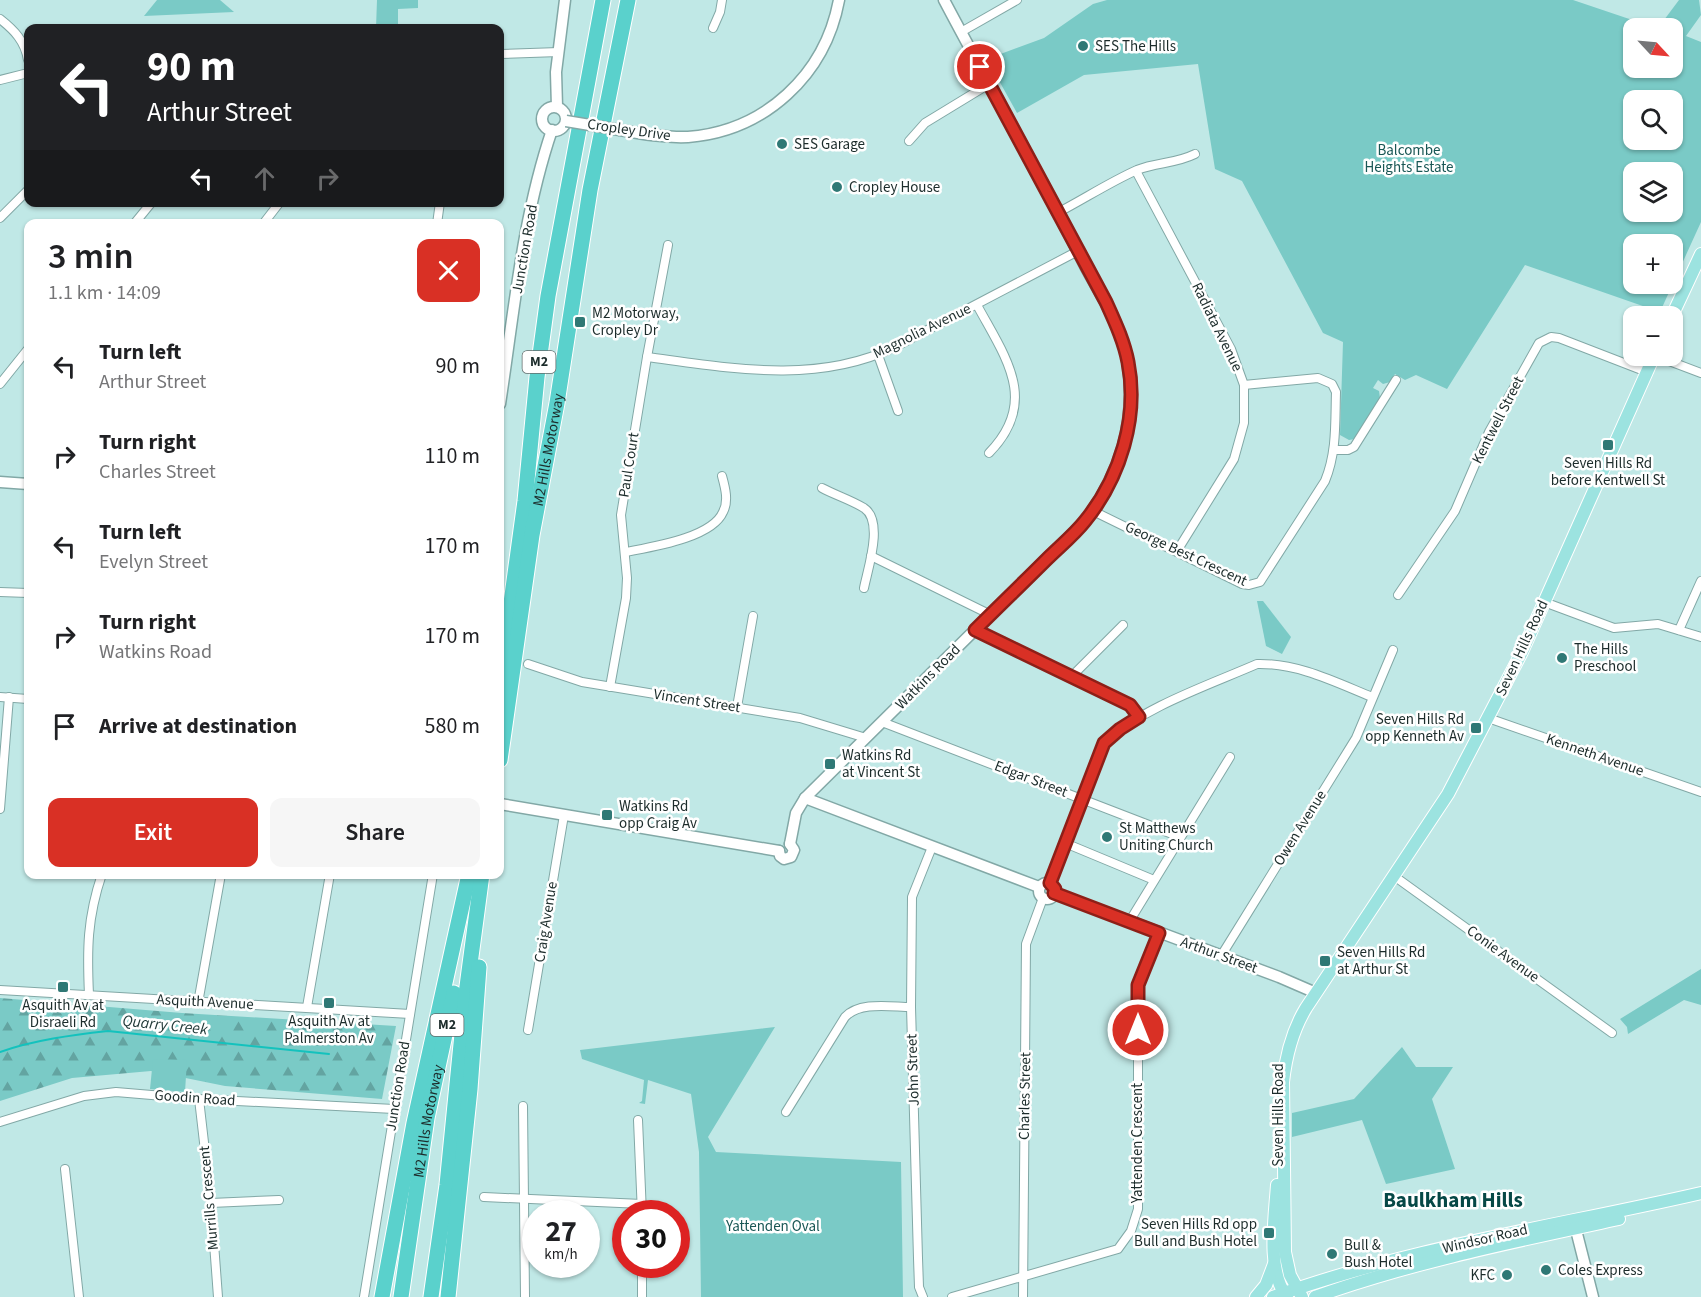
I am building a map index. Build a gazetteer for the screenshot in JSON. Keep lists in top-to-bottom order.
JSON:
{
  "streets": {
    "highway": ["M2", "M2 Hills Motorway"],
    "main road": ["Seven Hills Road", "Windsor Road"],
    "street": [
      "Cropley Drive",
      "Junction Road",
      "Radiata Avenue",
      "Magnolia Avenue",
      "Kentwell Street",
      "Paul Court",
      "George Best Crescent",
      "Watkins Road",
      "Vincent Street",
      "Kenneth Avenue",
      "Edgar Street",
      "Owen Avenue",
      "Craig Avenue",
      "Conie Avenue",
      "Arthur Street",
      "Asquith Avenue",
      "John Street",
      "Charles Street",
      "Goodin Road",
      "Yattenden Crescent",
      "Murrills Crescent"
    ]
  },
  "crossings": [
    ["Cropley Drive", "Junction Road"],
    ["Junction Road", "Asquith Avenue"],
    ["Junction Road", "Goodin Road"],
    ["Radiata Avenue", "George Best Crescent"],
    ["Magnolia Avenue", "Paul Court"],
    ["Magnolia Avenue", "Watkins Road"],
    ["Kentwell Street", "Seven Hills Road"],
    ["Paul Court", "Vincent Street"],
    ["George Best Crescent", "Watkins Road"],
    ["Seven Hills Road", "Kenneth Avenue"],
    ["Seven Hills Road", "Conie Avenue"],
    ["Seven Hills Road", "Arthur Street"],
    ["Seven Hills Road", "Windsor Road"],
    ["Watkins Road", "Vincent Street"],
    ["Watkins Road", "Edgar Street"],
    ["Watkins Road", "Craig Avenue"],
    ["Owen Avenue", "Arthur Street"],
    ["Arthur Street", "Yattenden Crescent"],
    ["Charles Street", "Yattenden Crescent"],
    ["Goodin Road", "Murrills Crescent"]
  ],
  "districts": ["Baulkham Hills"],
  "water": ["Quarry Creek"],
  "parks": ["Balcombe Heights Estate", "Yattenden Oval"],
  "places": {
    "other": [
      "SES The Hills",
      "SES Garage",
      "Cropley House",
      "The Hills Preschool",
      "St Matthews Uniting Church",
      "Bull & Bush Hotel",
      "Coles Express",
      "KFC"
    ],
    "transit": [
      "M2 Motorway, Cropley Dr",
      "Seven Hills Rd before Kentwell St",
      "Seven Hills Rd opp Kenneth Av",
      "Watkins Rd at Vincent St",
      "Watkins Rd opp Craig Av",
      "Seven Hills Rd at Arthur St",
      "Asquith Av at Disraeli Rd",
      "Asquith Av at Palmerston Av",
      "Seven Hills Rd opp Bull and Bush Hotel"
    ]
  },
  "north": "bottom right",
  "page": {
    "map_buttons": ["+", "−"],
    "turn": ["90 m", "Arthur Street"],
    "heading": ["3 min", "1.1 km · 14:09"],
    "list": [
      {
        "name": "Turn left",
        "note": "Arthur Street",
        "value": "90 m"
      },
      {
        "name": "Turn right",
        "note": "Charles Street",
        "value": "110 m"
      },
      {
        "name": "Turn left",
        "note": "Evelyn Street",
        "value": "170 m"
      },
      {
        "name": "Turn right",
        "note": "Watkins Road",
        "value": "170 m"
      },
      {
        "name": "Arrive at destination",
        "value": "580 m"
      }
    ],
    "buttons": ["Exit", "Share"],
    "speed": "27 km/h",
    "limit": "30"
  }
}
